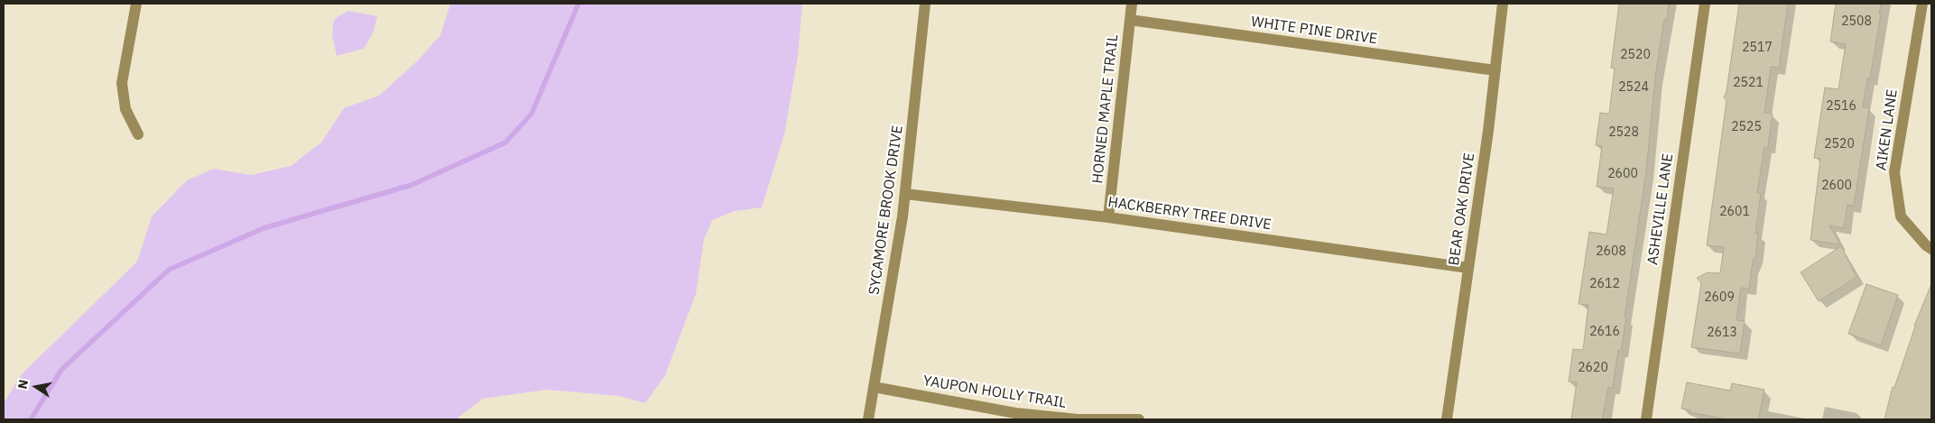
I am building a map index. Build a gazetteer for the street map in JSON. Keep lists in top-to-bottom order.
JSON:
{
  "streets": {
    "street": [
      "WHITE PINE DRIVE",
      "HORNED MAPLE TRAIL",
      "AIKEN LANE",
      "BEAR OAK DRIVE",
      "ASHEVILLE LANE",
      "SYCAMORE BROOK DRIVE",
      "HACKBERRY TREE DRIVE",
      "YAUPON HOLLY TRAIL"
    ]
  },
  "crossings": [
    ["WHITE PINE DRIVE", "HORNED MAPLE TRAIL"],
    ["WHITE PINE DRIVE", "BEAR OAK DRIVE"],
    ["HORNED MAPLE TRAIL", "HACKBERRY TREE DRIVE"],
    ["BEAR OAK DRIVE", "HACKBERRY TREE DRIVE"],
    ["SYCAMORE BROOK DRIVE", "HACKBERRY TREE DRIVE"],
    ["SYCAMORE BROOK DRIVE", "YAUPON HOLLY TRAIL"]
  ],
  "house_numbers": [
    "2508",
    "2517",
    "2520",
    "2521",
    "2524",
    "2516",
    "2525",
    "2528",
    "2520",
    "2600",
    "2600",
    "2601",
    "2608",
    "2612",
    "2609",
    "2616",
    "2613",
    "2620"
  ],
  "north": "left"
}
